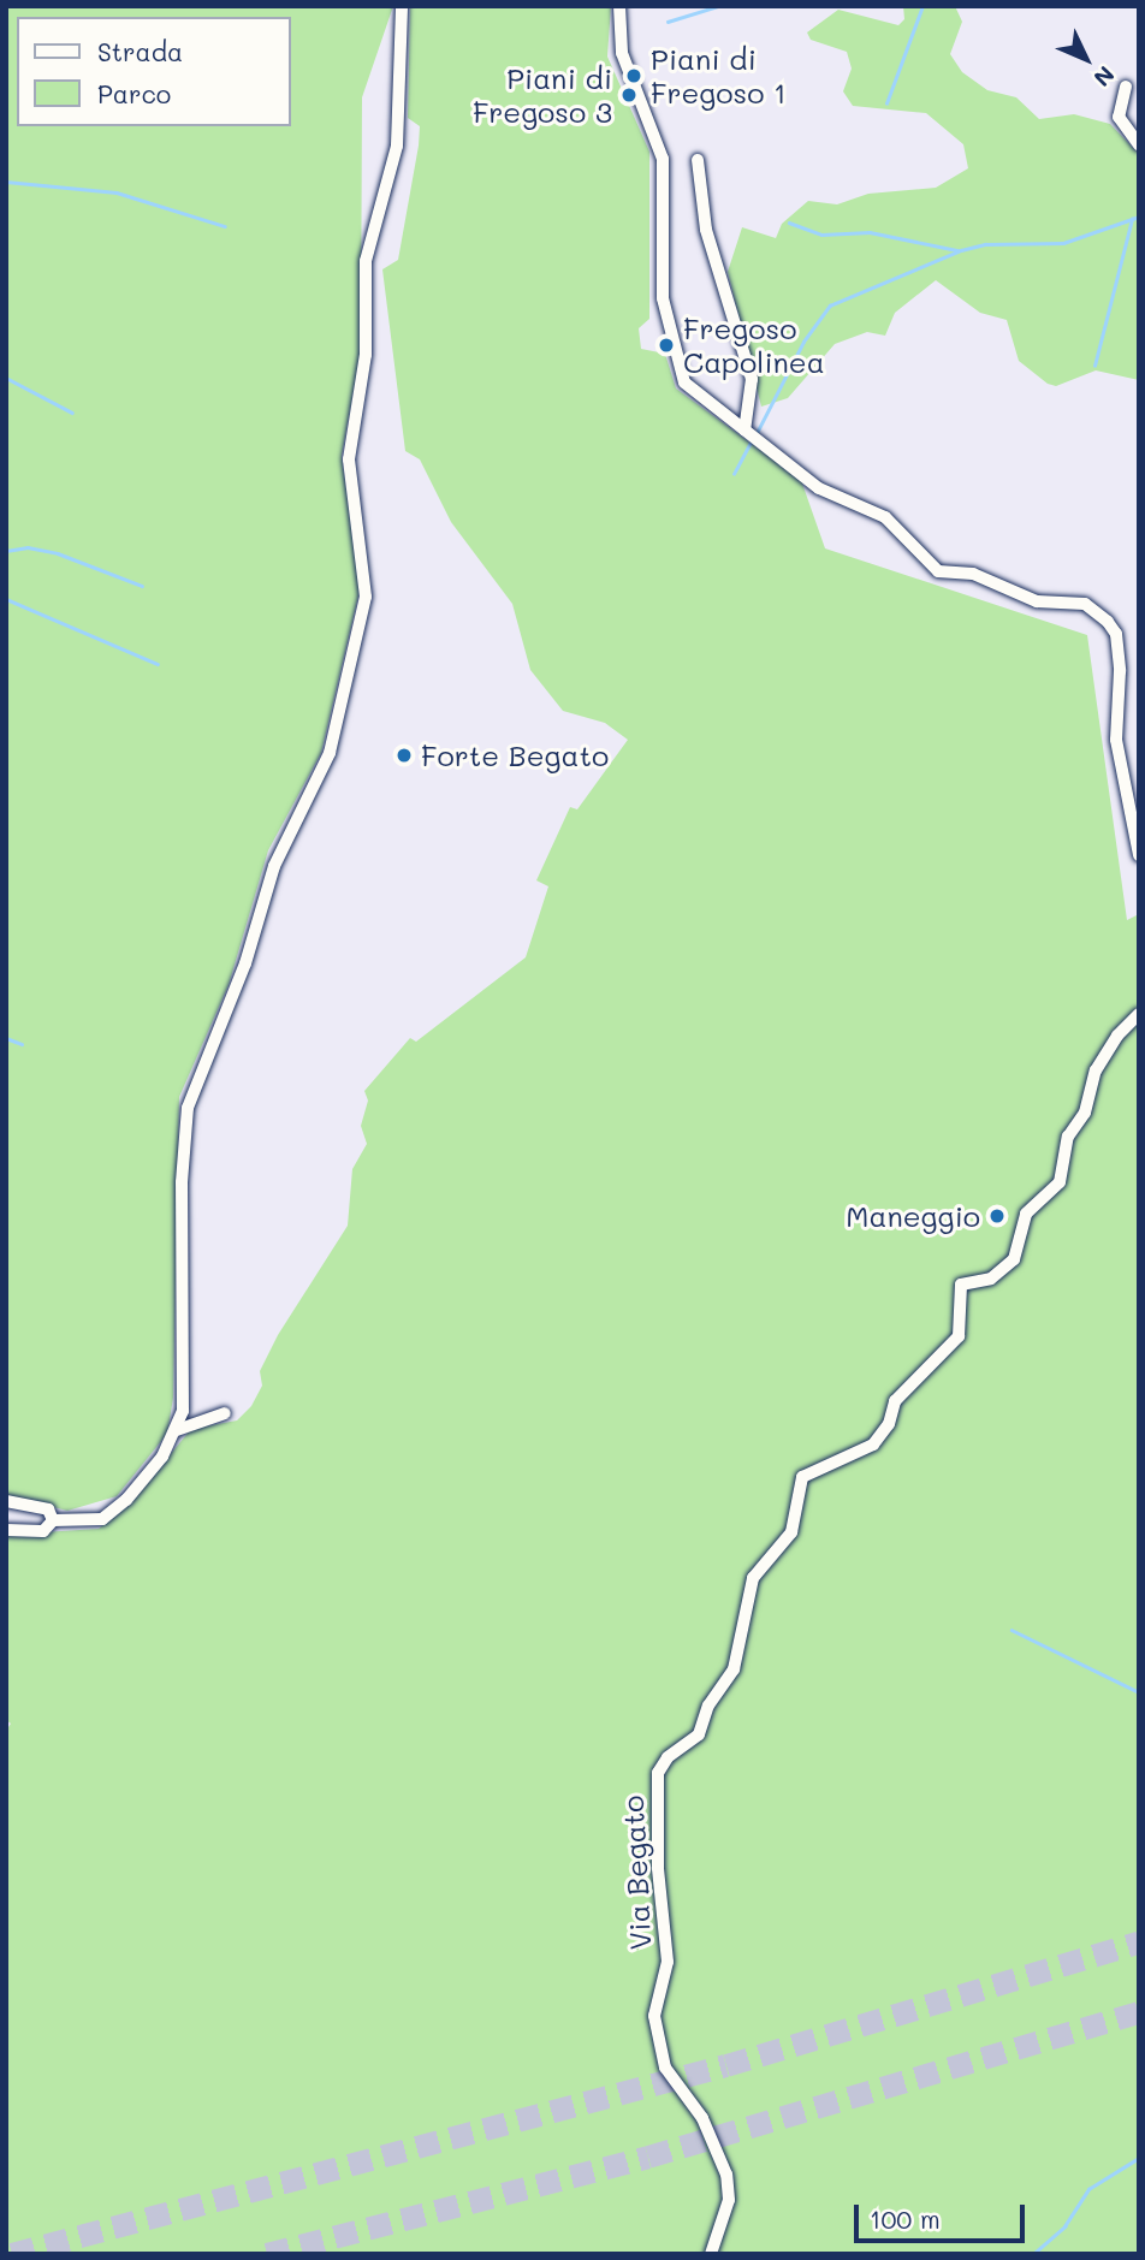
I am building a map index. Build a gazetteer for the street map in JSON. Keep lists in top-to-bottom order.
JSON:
{
  "streets": {
    "street": ["Via Begato"]
  },
  "places": [
    "Piani di Fregoso 1",
    "Piani di Fregoso 3",
    "Fregoso Capolinea",
    "Forte Begato",
    "Maneggio"
  ],
  "legend": ["Strada", "Parco"],
  "scale_bar": "100 m",
  "north": "bottom right"
}
